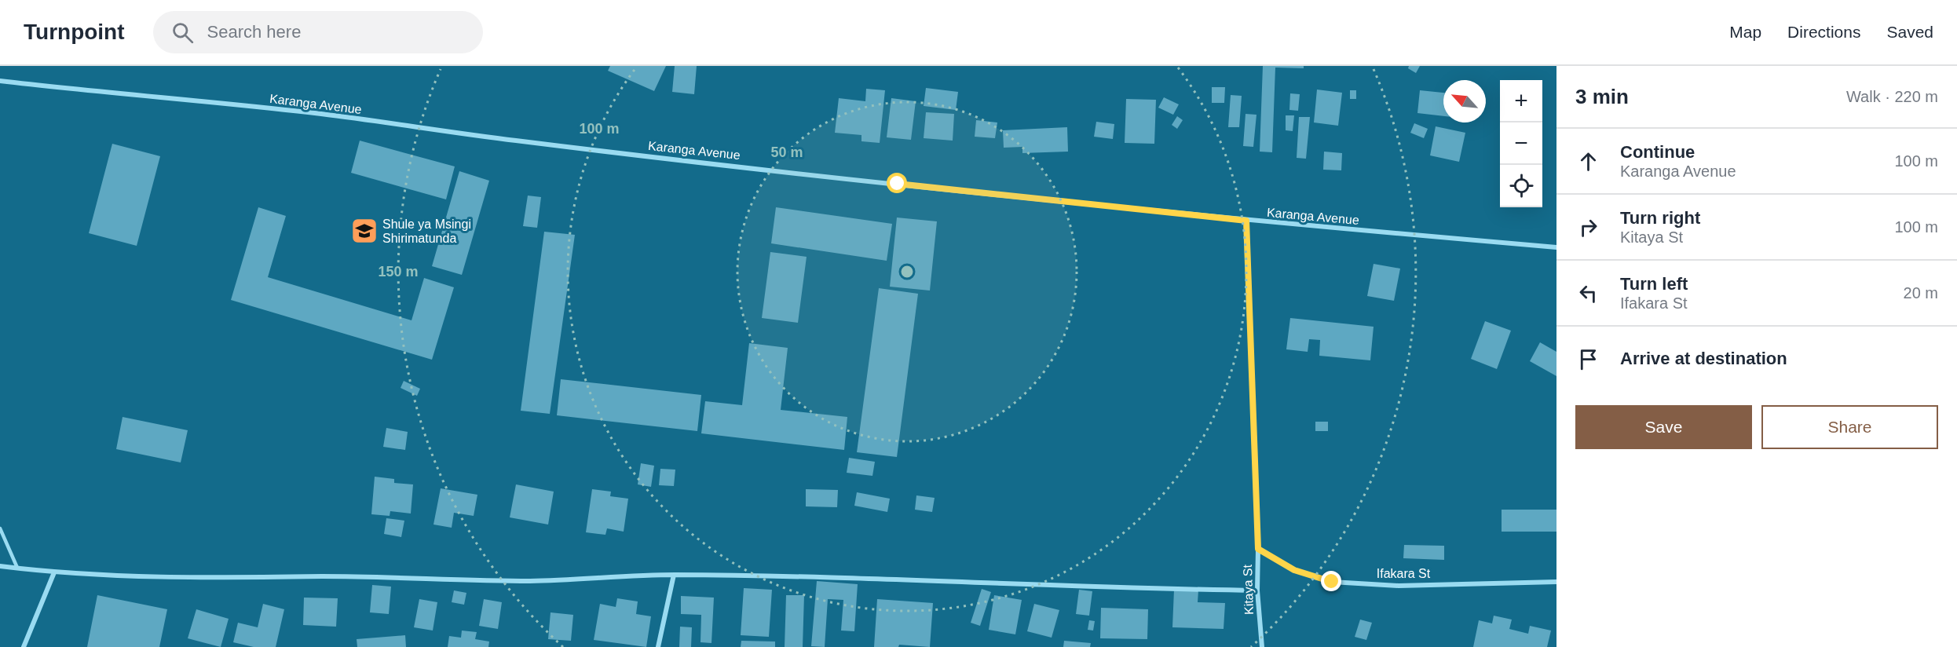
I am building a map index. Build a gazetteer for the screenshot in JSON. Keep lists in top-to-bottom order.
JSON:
{
  "streets": {
    "street": ["Karanga Avenue", "Ifakara St", "Kitaya St"]
  },
  "crossings": [
    ["Karanga Avenue", "Kitaya St"],
    ["Ifakara St", "Kitaya St"]
  ],
  "places": {
    "school or university": ["Shule ya Msingi Shirimatunda"]
  },
  "north": "top left",
  "page": {
    "header": "Turnpoint",
    "search": "Search here",
    "nav": ["Map", "Directions", "Saved"],
    "heading": ["3 min", "Walk · 220 m"],
    "map_buttons": ["+", "−"],
    "list": [
      ["Continue", "Karanga Avenue", "100 m"],
      ["Turn right", "Kitaya St", "100 m"],
      ["Turn left", "Ifakara St", "20 m"],
      "Arrive at destination"
    ],
    "buttons": ["Save", "Share"]
  },
  "rings": ["100 m", "50 m", "150 m"]
}
